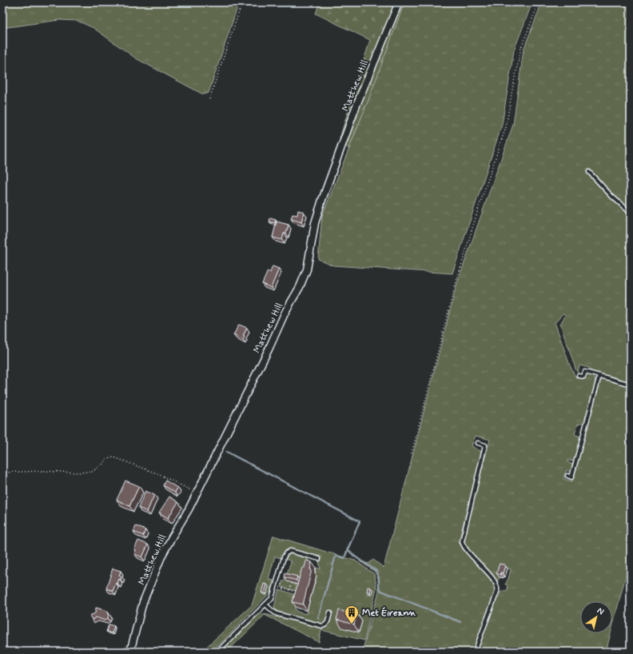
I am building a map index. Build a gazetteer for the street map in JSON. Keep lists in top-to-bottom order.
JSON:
{
  "streets": {
    "street": ["Matthew Hill"]
  },
  "places": {
    "building": ["Met Éireann"]
  },
  "north": "top right"
}
